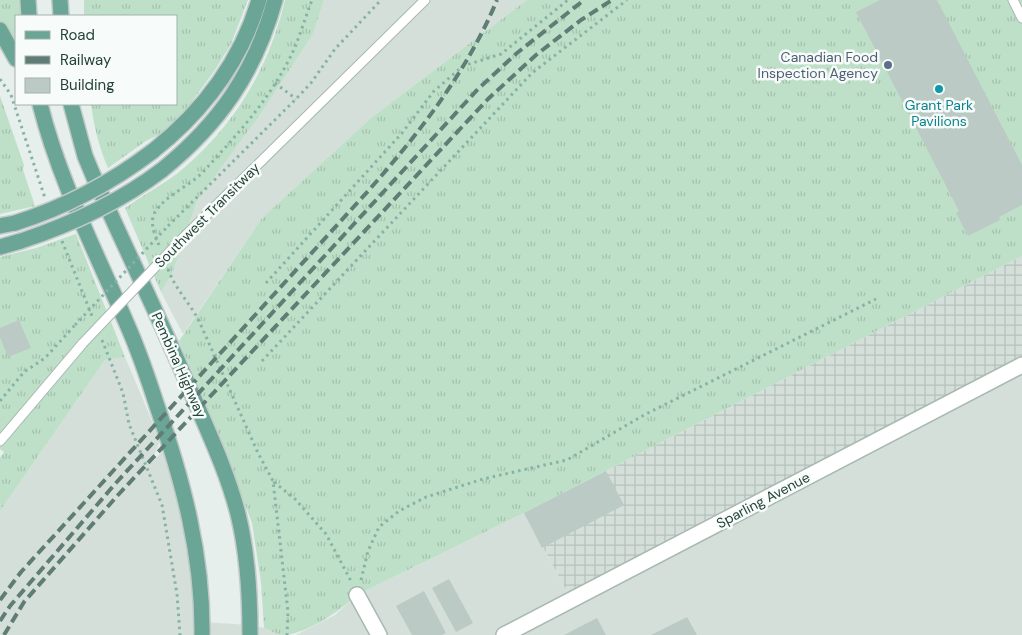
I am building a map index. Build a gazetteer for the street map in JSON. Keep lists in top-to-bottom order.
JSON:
{
  "streets": {
    "main road": ["Pembina Highway"],
    "street": ["Sparling Avenue"],
    "lane": ["Southwest Transitway"]
  },
  "places": ["Canadian Food Inspection Agency", "Grant Park Pavilions"],
  "legend": ["Road", "Railway", "Building"]
}
